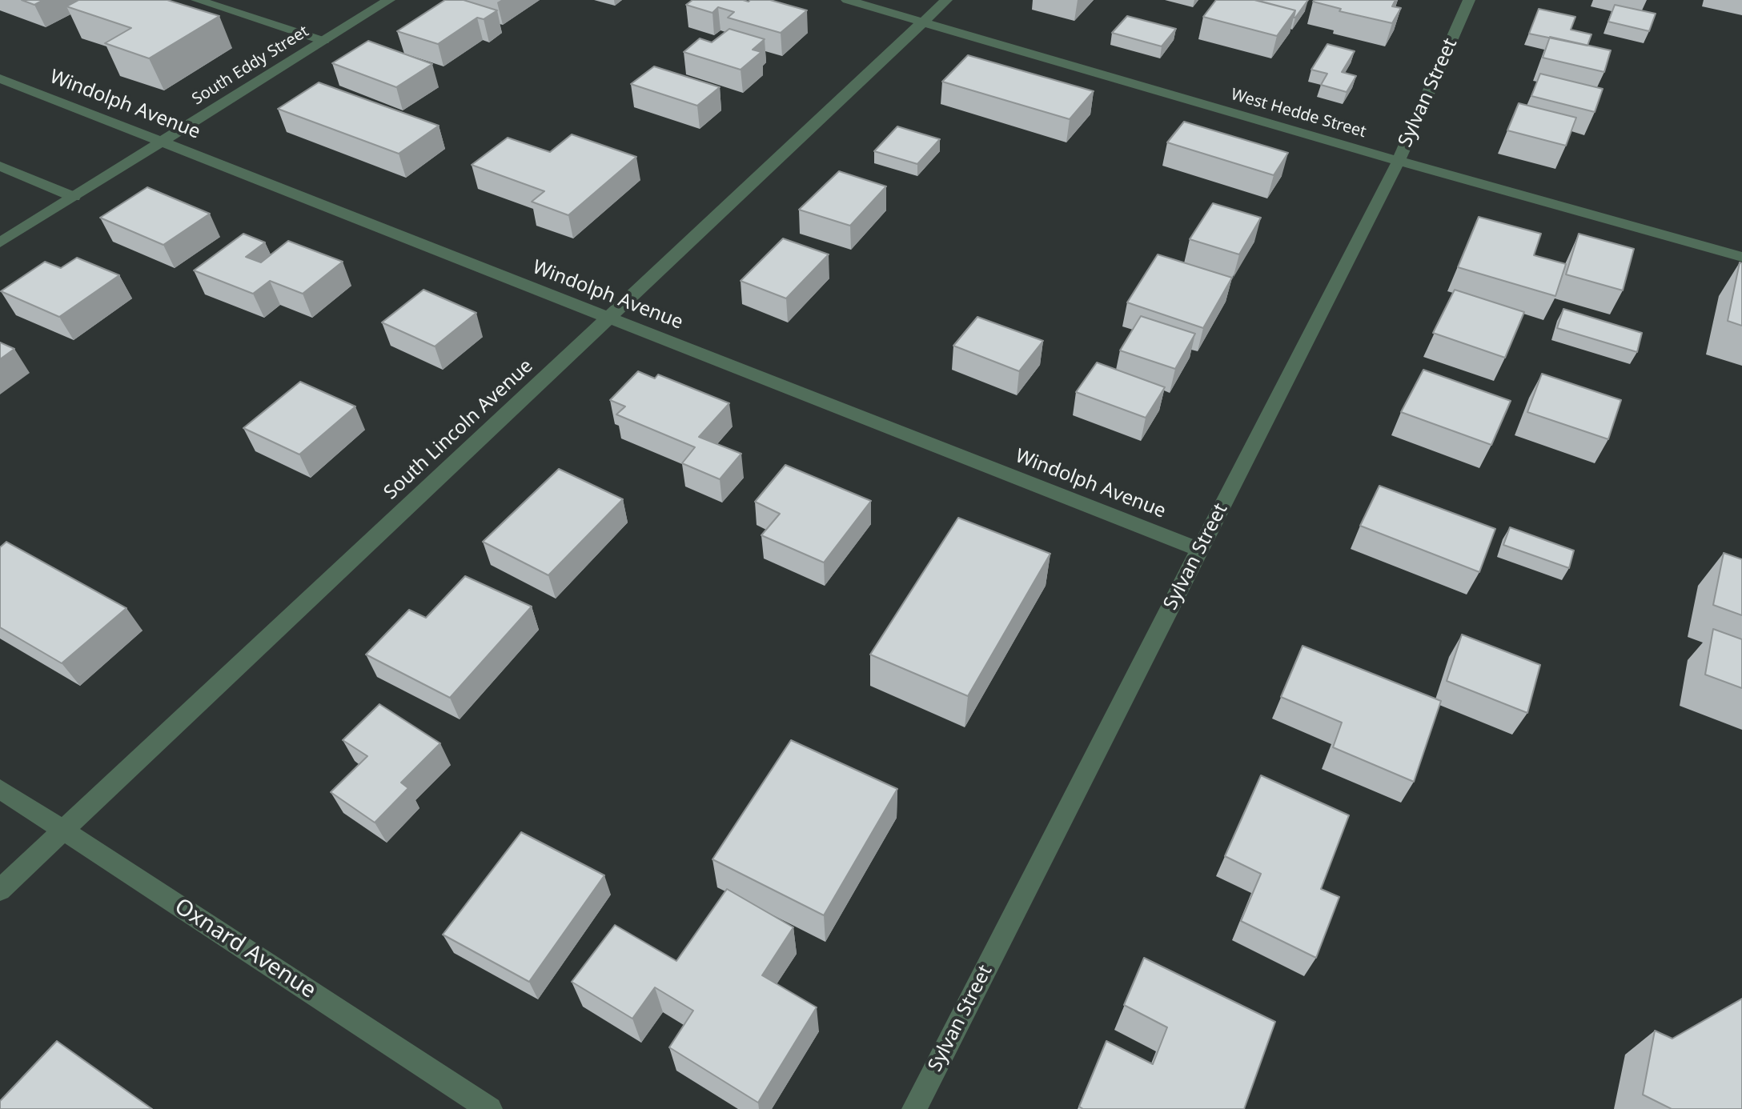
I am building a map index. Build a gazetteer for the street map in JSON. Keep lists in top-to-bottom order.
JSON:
{
  "streets": {
    "street": [
      "South Eddy Street",
      "Sylvan Street",
      "Windolph Avenue",
      "West Hedde Street",
      "South Lincoln Avenue",
      "Oxnard Avenue"
    ]
  },
  "crossings": [
    ["South Eddy Street", "Windolph Avenue"],
    ["Sylvan Street", "Windolph Avenue"],
    ["Sylvan Street", "West Hedde Street"],
    ["Windolph Avenue", "South Lincoln Avenue"],
    ["West Hedde Street", "South Lincoln Avenue"],
    ["South Lincoln Avenue", "Oxnard Avenue"]
  ]
}
